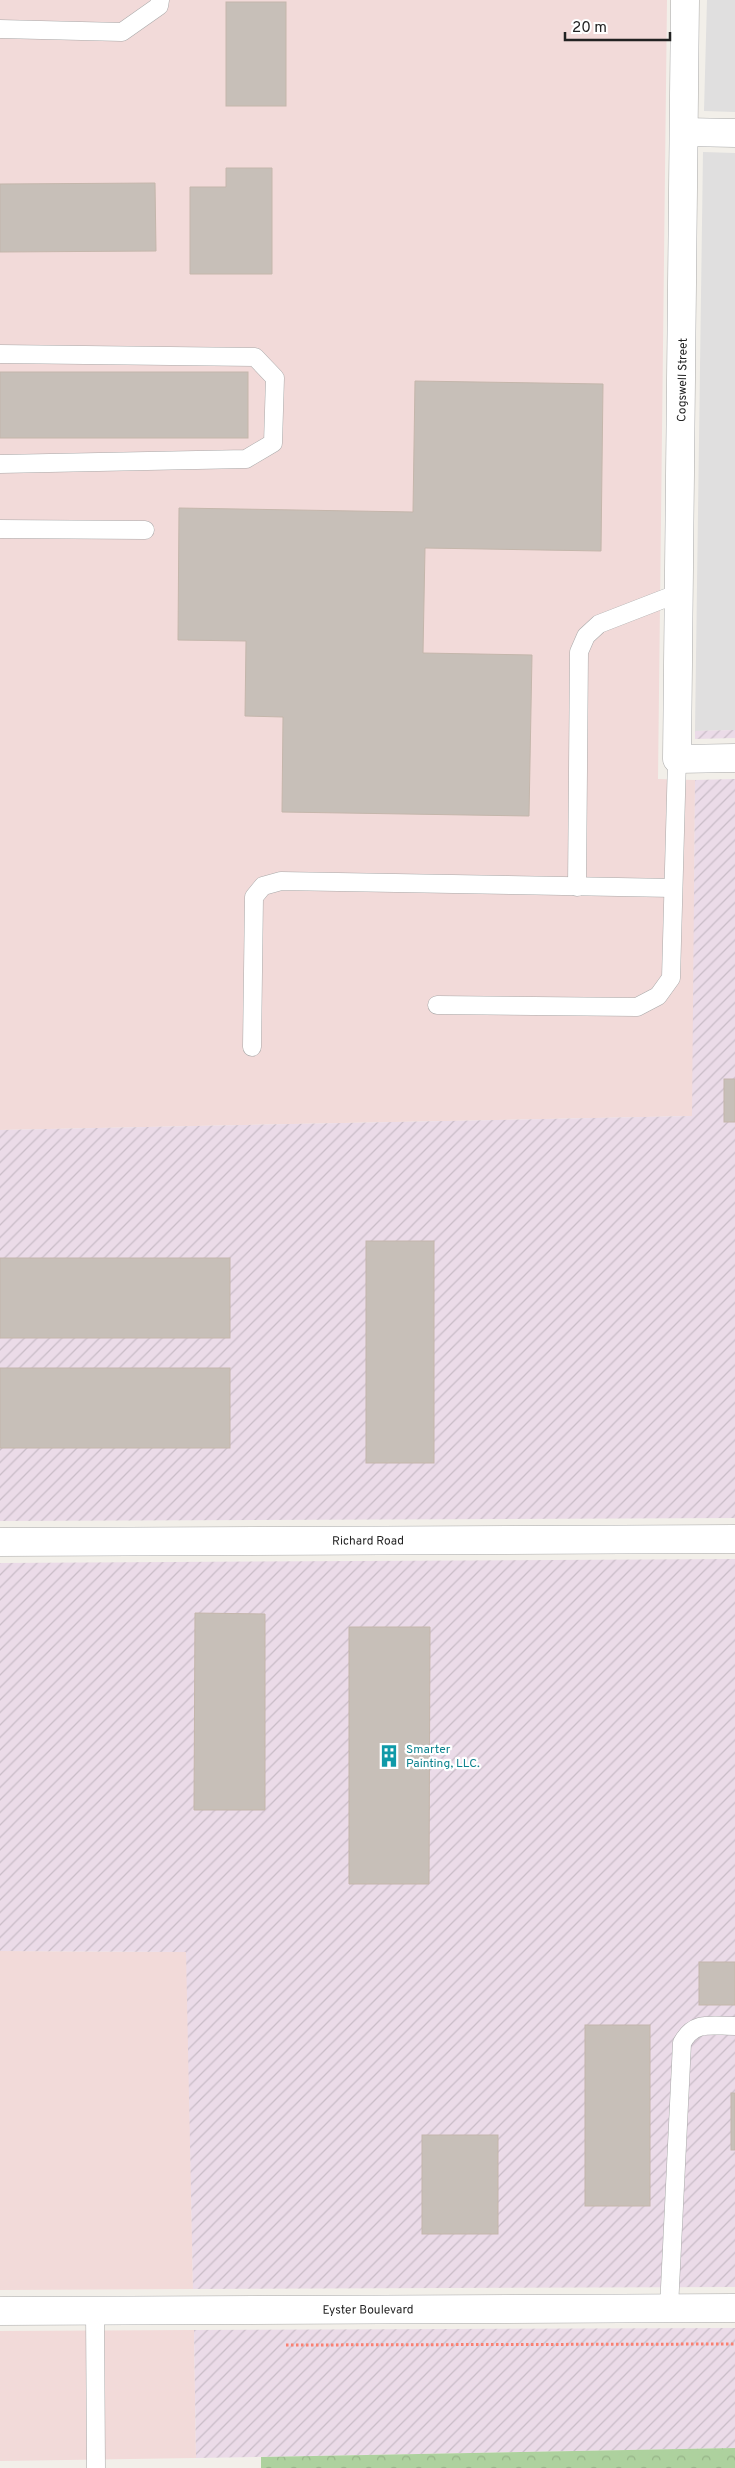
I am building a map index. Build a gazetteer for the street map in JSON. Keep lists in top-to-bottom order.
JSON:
{
  "streets": {
    "street": ["Cogswell Street", "Richard Road", "Eyster Boulevard"]
  },
  "places": {
    "building": ["Smarter Painting, LLC."]
  },
  "scale_bar": "20 m"
}
